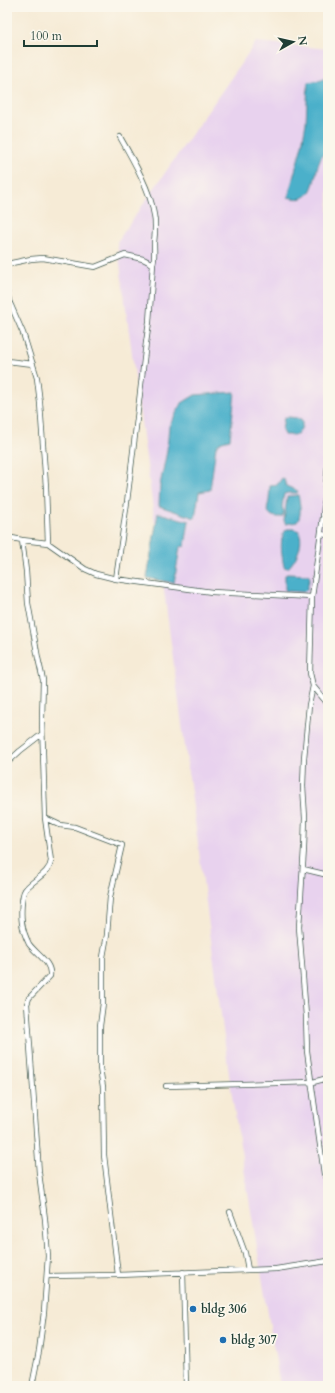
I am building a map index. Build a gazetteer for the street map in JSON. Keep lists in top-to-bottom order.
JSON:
{
  "places": ["bldg 306", "bldg 307"],
  "scale_bar": "100 m",
  "north": "right"
}
